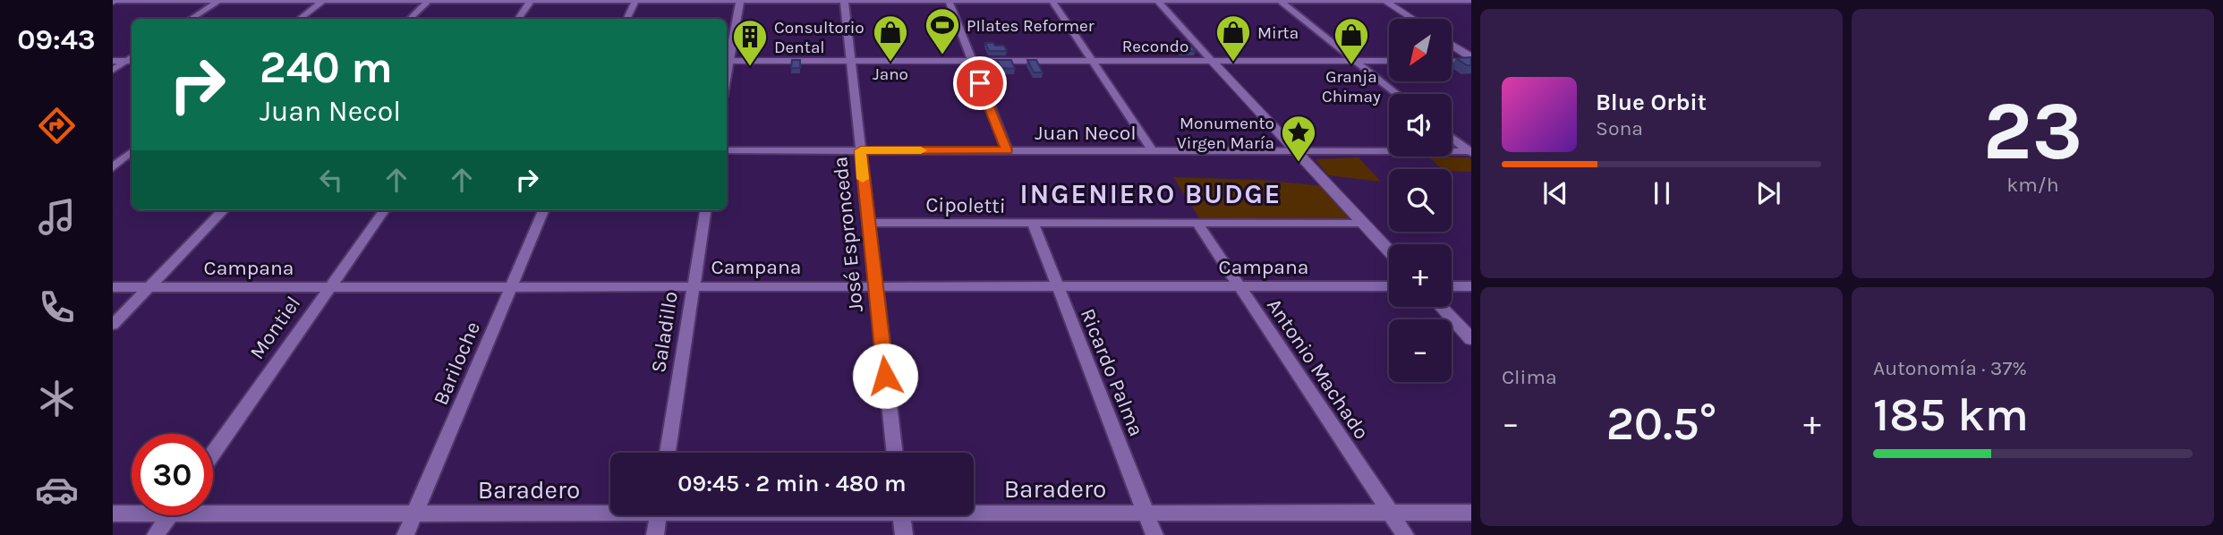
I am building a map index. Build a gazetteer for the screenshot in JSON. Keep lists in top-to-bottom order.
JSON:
{
  "streets": {
    "street": [
      "Recondo",
      "Juan Necol",
      "Cipoletti",
      "José Espronceda",
      "Campana",
      "Montiel",
      "Saladillo",
      "Bariloche",
      "Antonio Machado",
      "Ricardo Palma",
      "Baradero"
    ]
  },
  "crossings": [
    ["Recondo", "José Espronceda"],
    ["Juan Necol", "José Espronceda"],
    ["Cipoletti", "José Espronceda"],
    ["Cipoletti", "Antonio Machado"],
    ["Cipoletti", "Ricardo Palma"],
    ["José Espronceda", "Campana"],
    ["Campana", "Montiel"],
    ["Campana", "Saladillo"],
    ["Campana", "Bariloche"],
    ["Campana", "Antonio Machado"],
    ["Campana", "Ricardo Palma"],
    ["Bariloche", "Baradero"],
    ["Antonio Machado", "Baradero"],
    ["Ricardo Palma", "Baradero"]
  ],
  "districts": ["INGENIERO BUDGE"],
  "places": {
    "sports": ["PIlates Reformer"],
    "shop": ["Jano", "Mirta", "Granja Chimay"],
    "building": ["Consultorio Dental"],
    "place": ["Monumento Virgen María"]
  },
  "north": "bottom left",
  "page": {
    "tabs": "09:43",
    "tile": [
      ["23", "km/h"],
      "Clima",
      ["Autonomía · 37%", "185 km"]
    ],
    "map_buttons": ["+", "−"],
    "turn": ["240 m", "Juan Necol"],
    "song": ["Blue Orbit", "Sona"],
    "heat": ["−", "20.5°", "+"],
    "limit": "30",
    "trip": "09:45 · 2 min · 480 m"
  }
}
